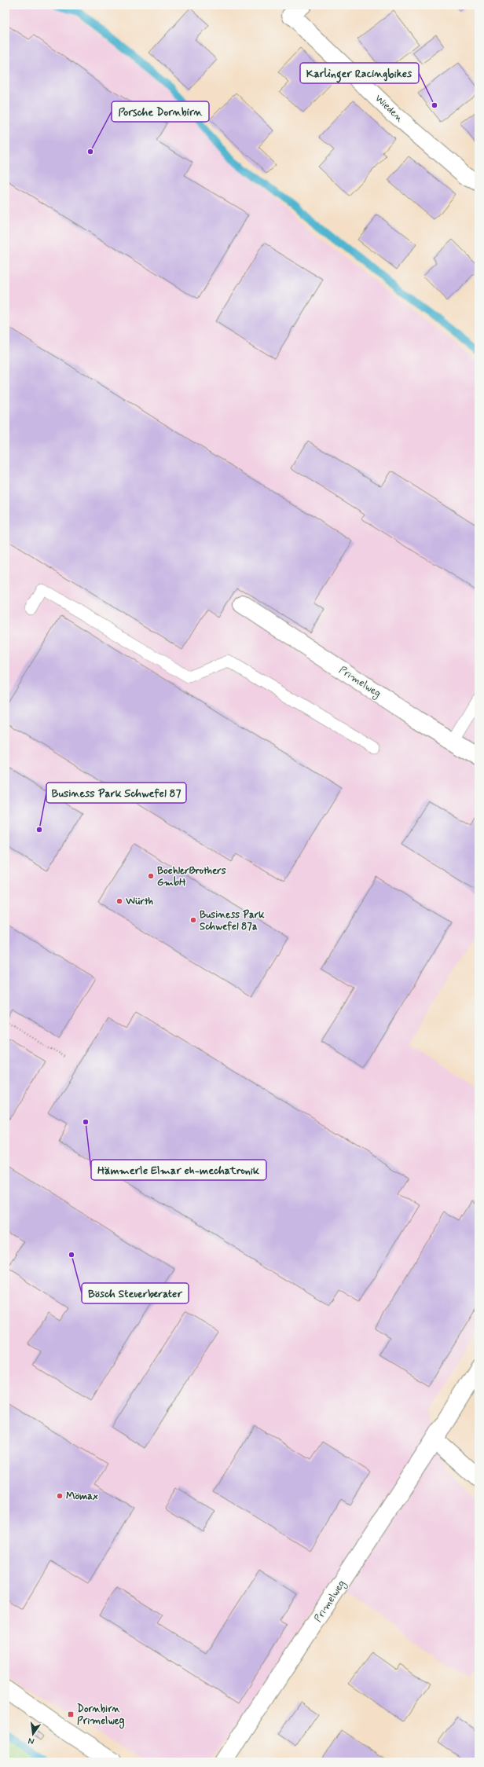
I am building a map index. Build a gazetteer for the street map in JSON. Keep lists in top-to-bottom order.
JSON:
{
  "streets": {
    "street": ["Wieden", "Primelweg"]
  },
  "places": {
    "other": [
      "Karlinger Racingbikes",
      "Porsche Dornbirn",
      "Business Park Schwefel 87",
      "BoehlerBrothers GmbH",
      "Würth",
      "Business Park Schwefel 87a",
      "Hämmerle Elmar eh-mechatronik",
      "Bösch Steuerberater",
      "Mömax"
    ],
    "transit": ["Dornbirn Primelweg"]
  },
  "north": "bottom"
}
